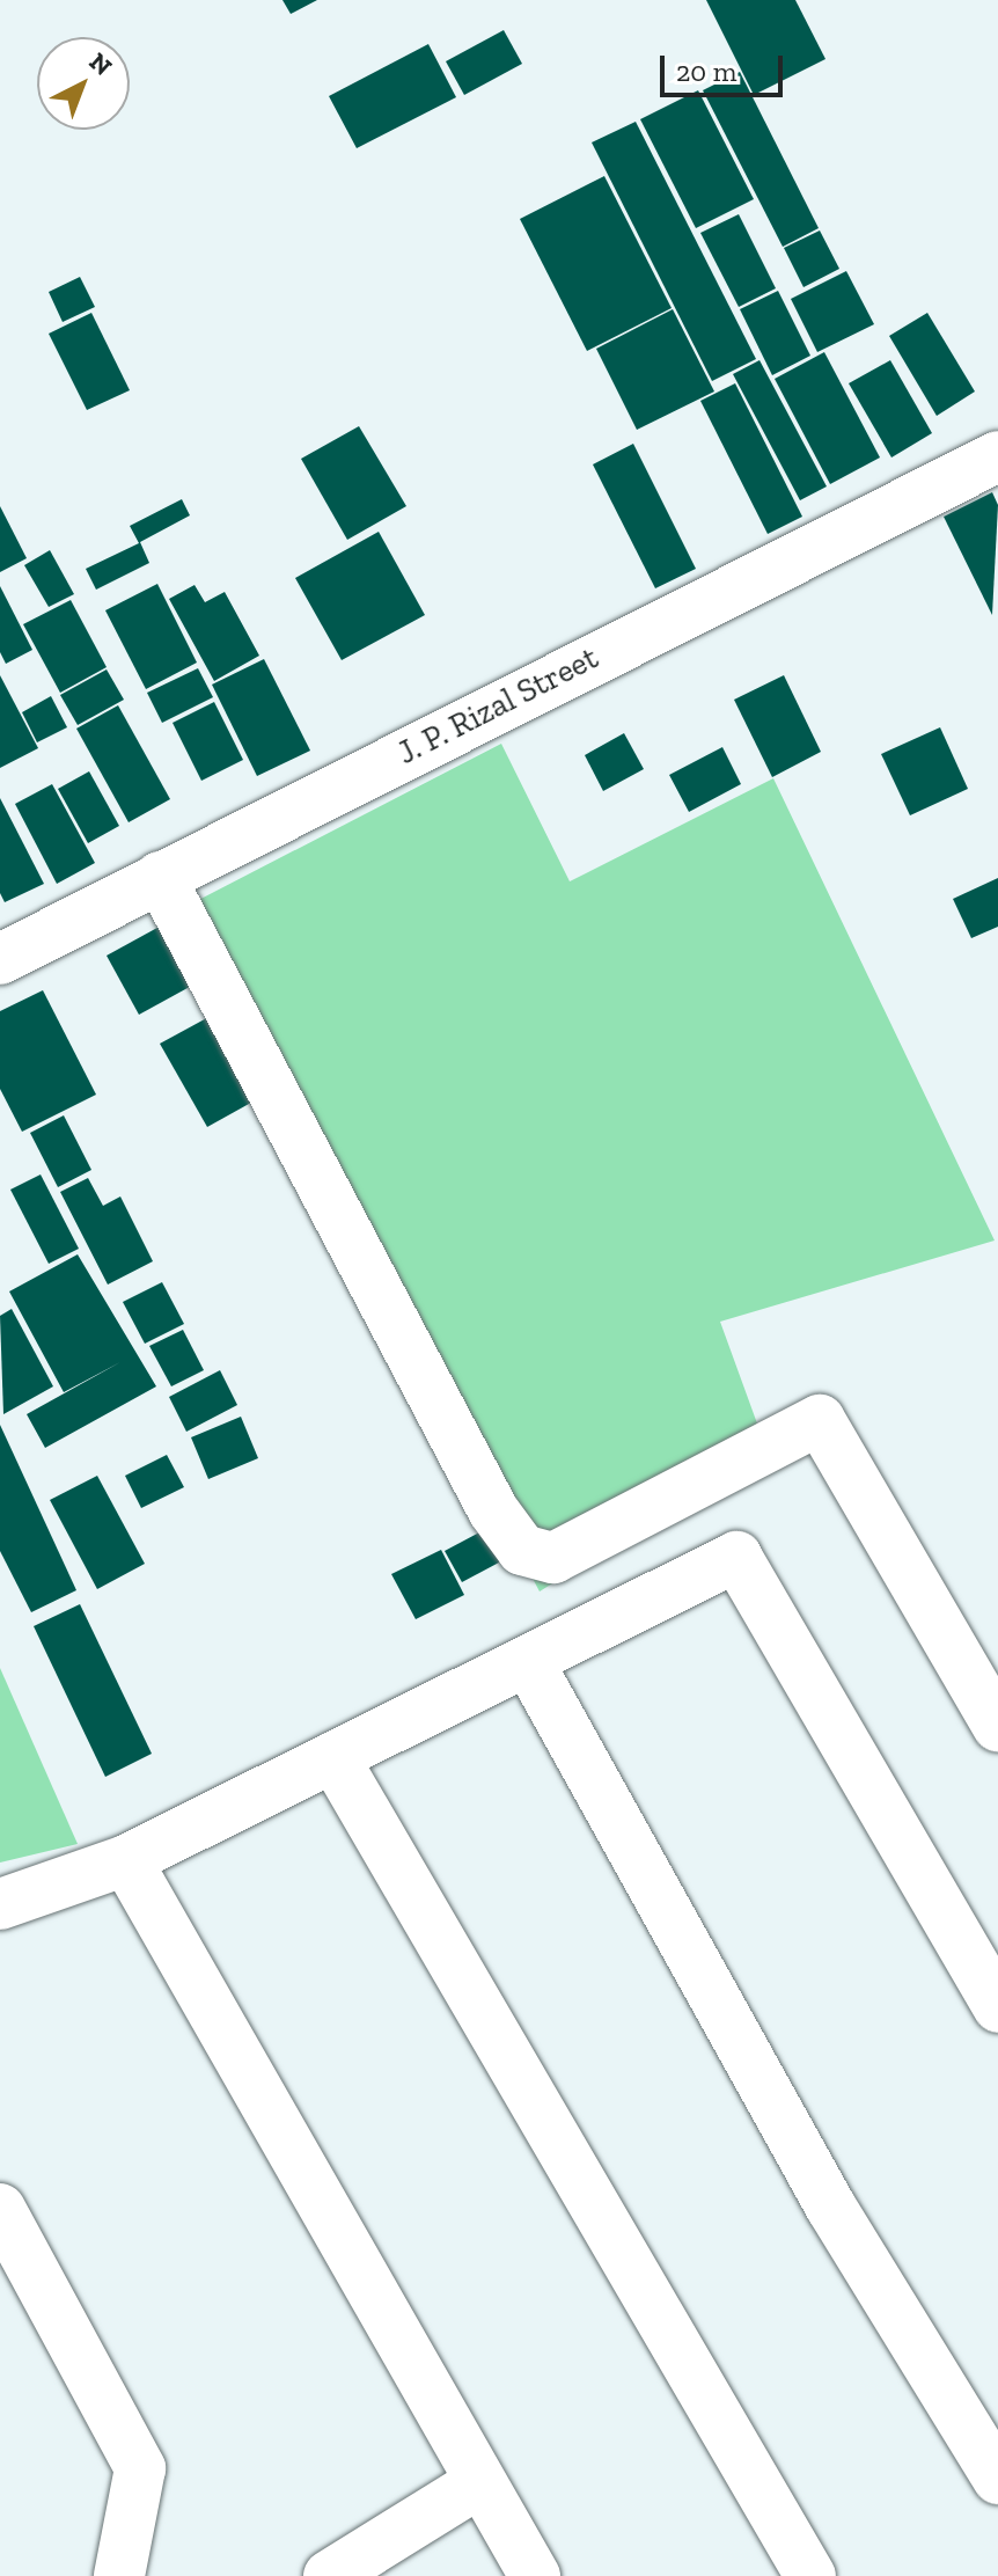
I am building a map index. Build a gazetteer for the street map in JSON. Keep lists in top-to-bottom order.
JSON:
{
  "streets": {
    "street": ["J. P. Rizal Street"]
  },
  "scale_bar": "20 m",
  "north": "top right"
}
